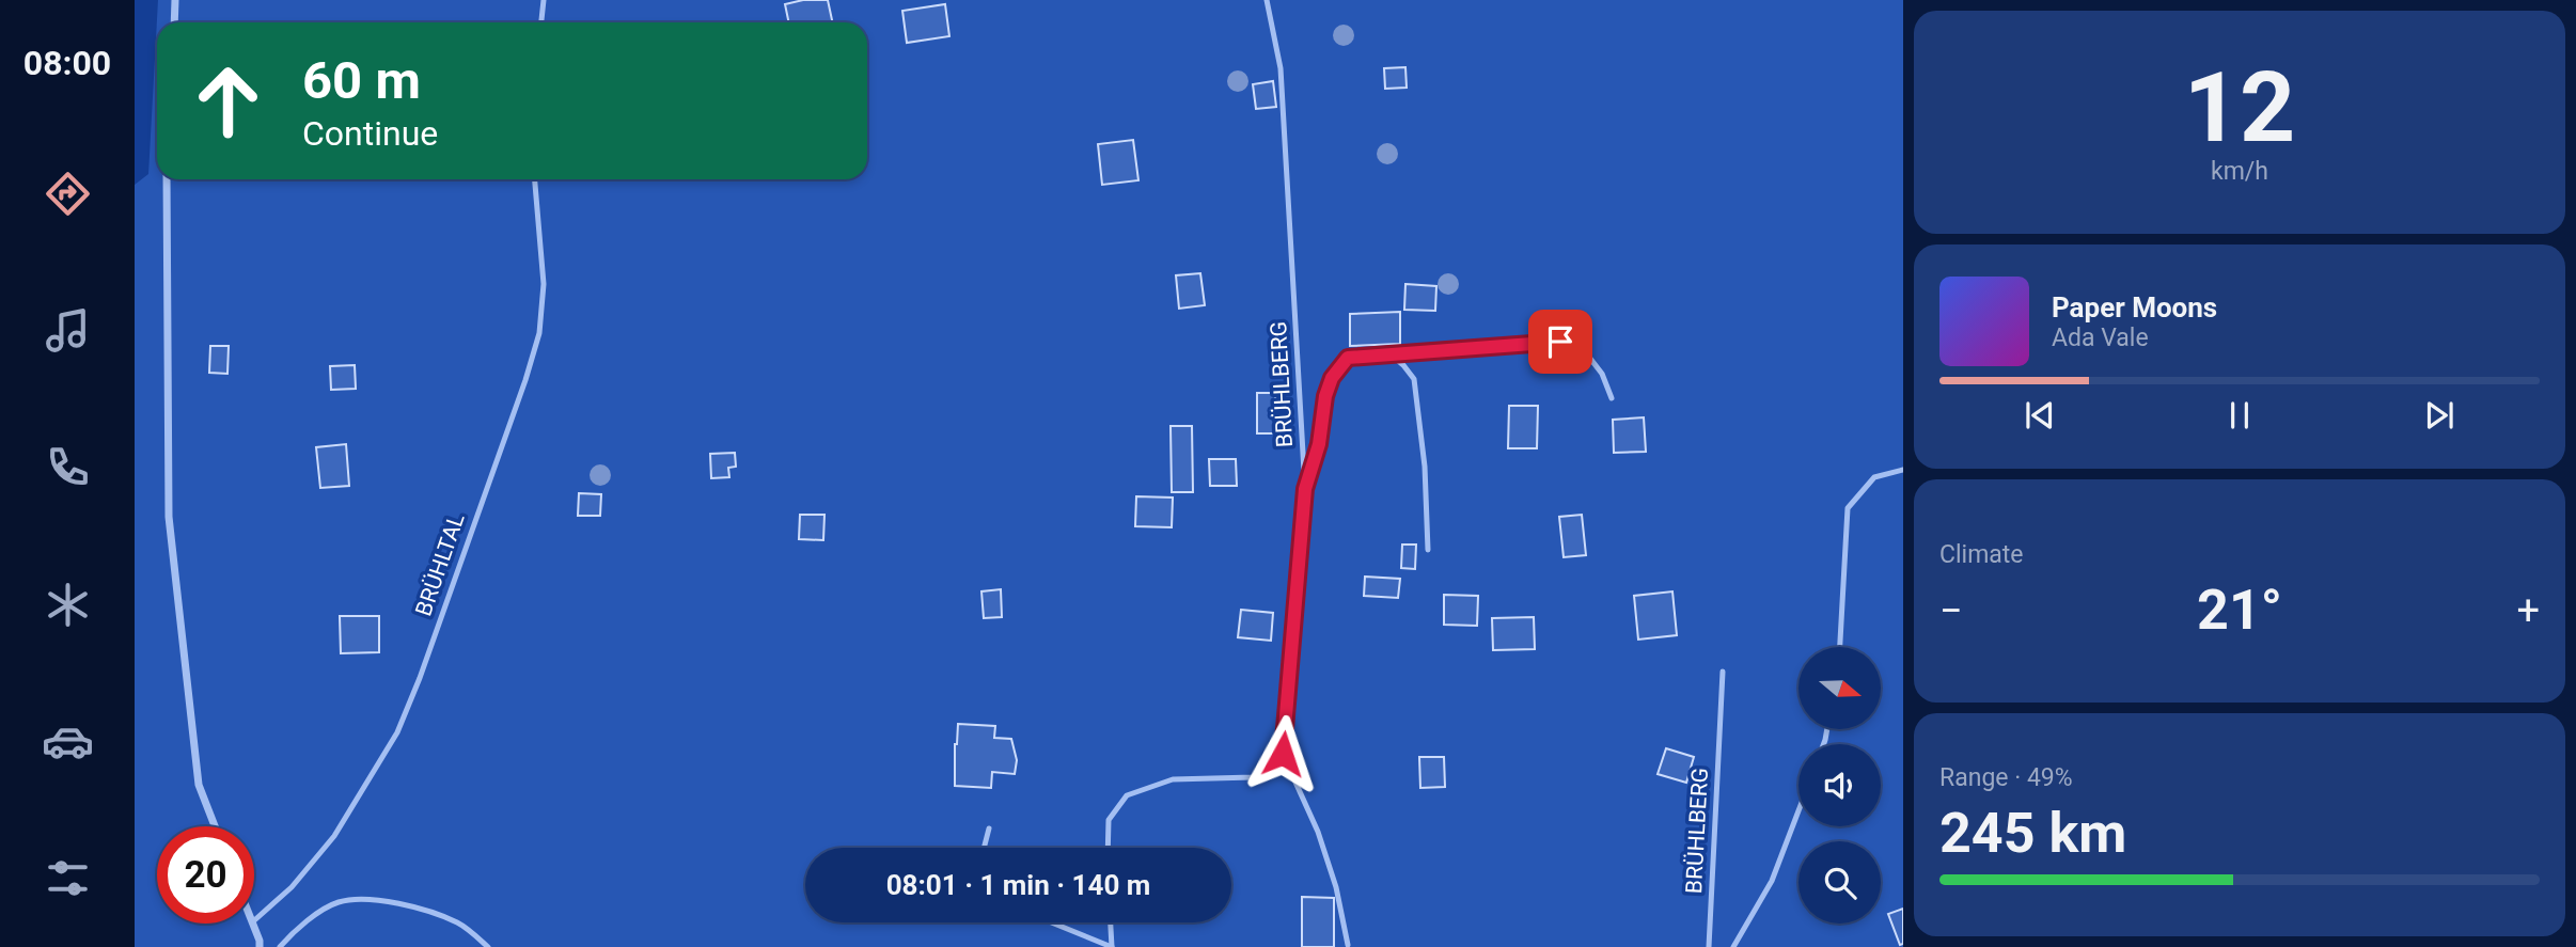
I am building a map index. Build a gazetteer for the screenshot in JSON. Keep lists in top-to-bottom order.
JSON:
{
  "streets": {
    "lane": ["BRÜHLBERG", "BRÜHLTAL"]
  },
  "north": "right",
  "page": {
    "tabs": "08:00",
    "tile": [
      ["12", "km/h"],
      "Climate",
      ["Range · 49%", "245 km"]
    ],
    "turn": ["60 m", "Continue"],
    "song": ["Paper Moons", "Ada Vale"],
    "heat": ["−", "21°", "+"],
    "limit": "20",
    "trip": "08:01 · 1 min · 140 m"
  }
}
